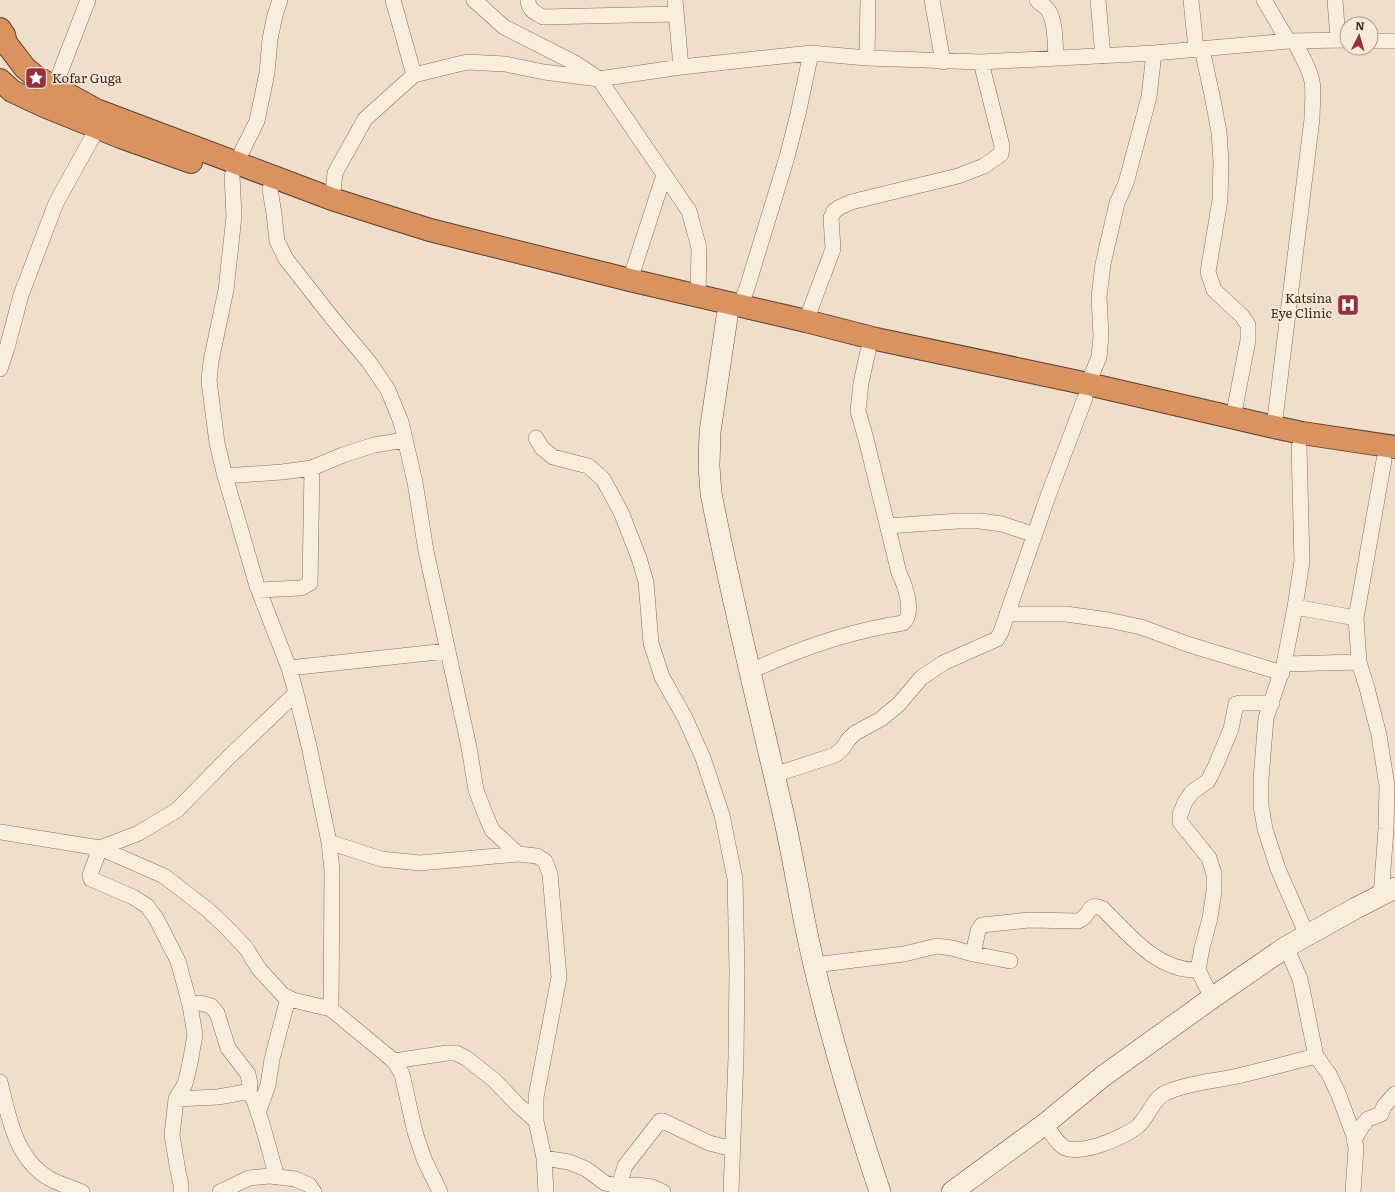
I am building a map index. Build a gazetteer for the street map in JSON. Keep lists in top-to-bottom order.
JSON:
{
  "places": {
    "place": ["Kofar Guga"],
    "hospital": ["Katsina Eye Clinic"]
  },
  "north": "top"
}
